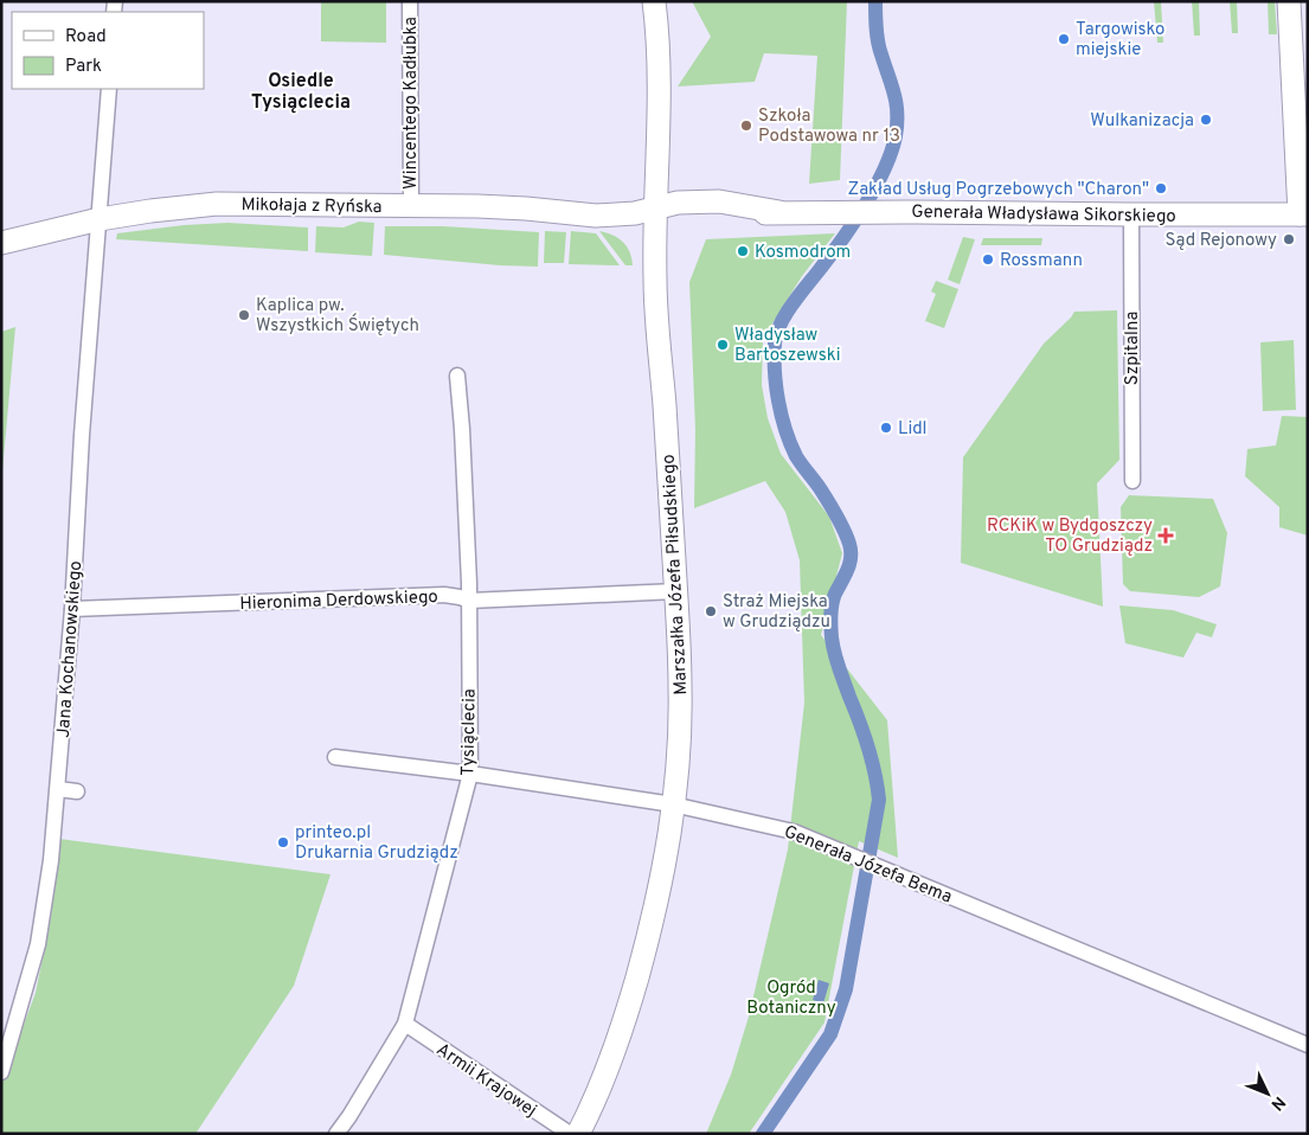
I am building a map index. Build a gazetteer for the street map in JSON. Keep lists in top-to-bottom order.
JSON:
{
  "streets": {
    "street": [
      "Wincentego Kadłubka",
      "Mikołaja z Ryńska",
      "Generała Władysława Sikorskiego",
      "Szpitalna",
      "Marszałka Józefa Piłsudskiego",
      "Hieronima Derdowskiego",
      "Jana Kochanowskiego",
      "Tysiąclecia",
      "Generała Józefa Bema",
      "Armii Krajowej"
    ]
  },
  "crossings": [
    ["Wincentego Kadłubka", "Mikołaja z Ryńska"],
    ["Mikołaja z Ryńska", "Generała Władysława Sikorskiego"],
    ["Mikołaja z Ryńska", "Marszałka Józefa Piłsudskiego"],
    ["Mikołaja z Ryńska", "Jana Kochanowskiego"],
    ["Generała Władysława Sikorskiego", "Szpitalna"],
    ["Generała Władysława Sikorskiego", "Marszałka Józefa Piłsudskiego"],
    ["Marszałka Józefa Piłsudskiego", "Hieronima Derdowskiego"],
    ["Marszałka Józefa Piłsudskiego", "Generała Józefa Bema"],
    ["Hieronima Derdowskiego", "Jana Kochanowskiego"],
    ["Hieronima Derdowskiego", "Tysiąclecia"],
    ["Tysiąclecia", "Generała Józefa Bema"],
    ["Tysiąclecia", "Armii Krajowej"]
  ],
  "districts": ["Osiedle Tysiąclecia"],
  "parks": ["Ogród Botaniczny"],
  "places": {
    "other": [
      "Targowisko miejskie",
      "Wulkanizacja",
      "Szkoła Podstawowa nr 13",
      "Zakład Usług Pogrzebowych \"Charon\"",
      "Sąd Rejonowy",
      "Kosmodrom",
      "Rossmann",
      "Kaplica pw. Wszystkich Świętych",
      "Władysław Bartoszewski",
      "Lidl",
      "Straż Miejska w Grudziądzu",
      "printeo.pl Drukarnia Grudziądz"
    ],
    "health": ["RCKiK w Bydgoszczy TO Grudziądz"]
  },
  "legend": ["Road", "Park"],
  "north": "bottom right"
}
